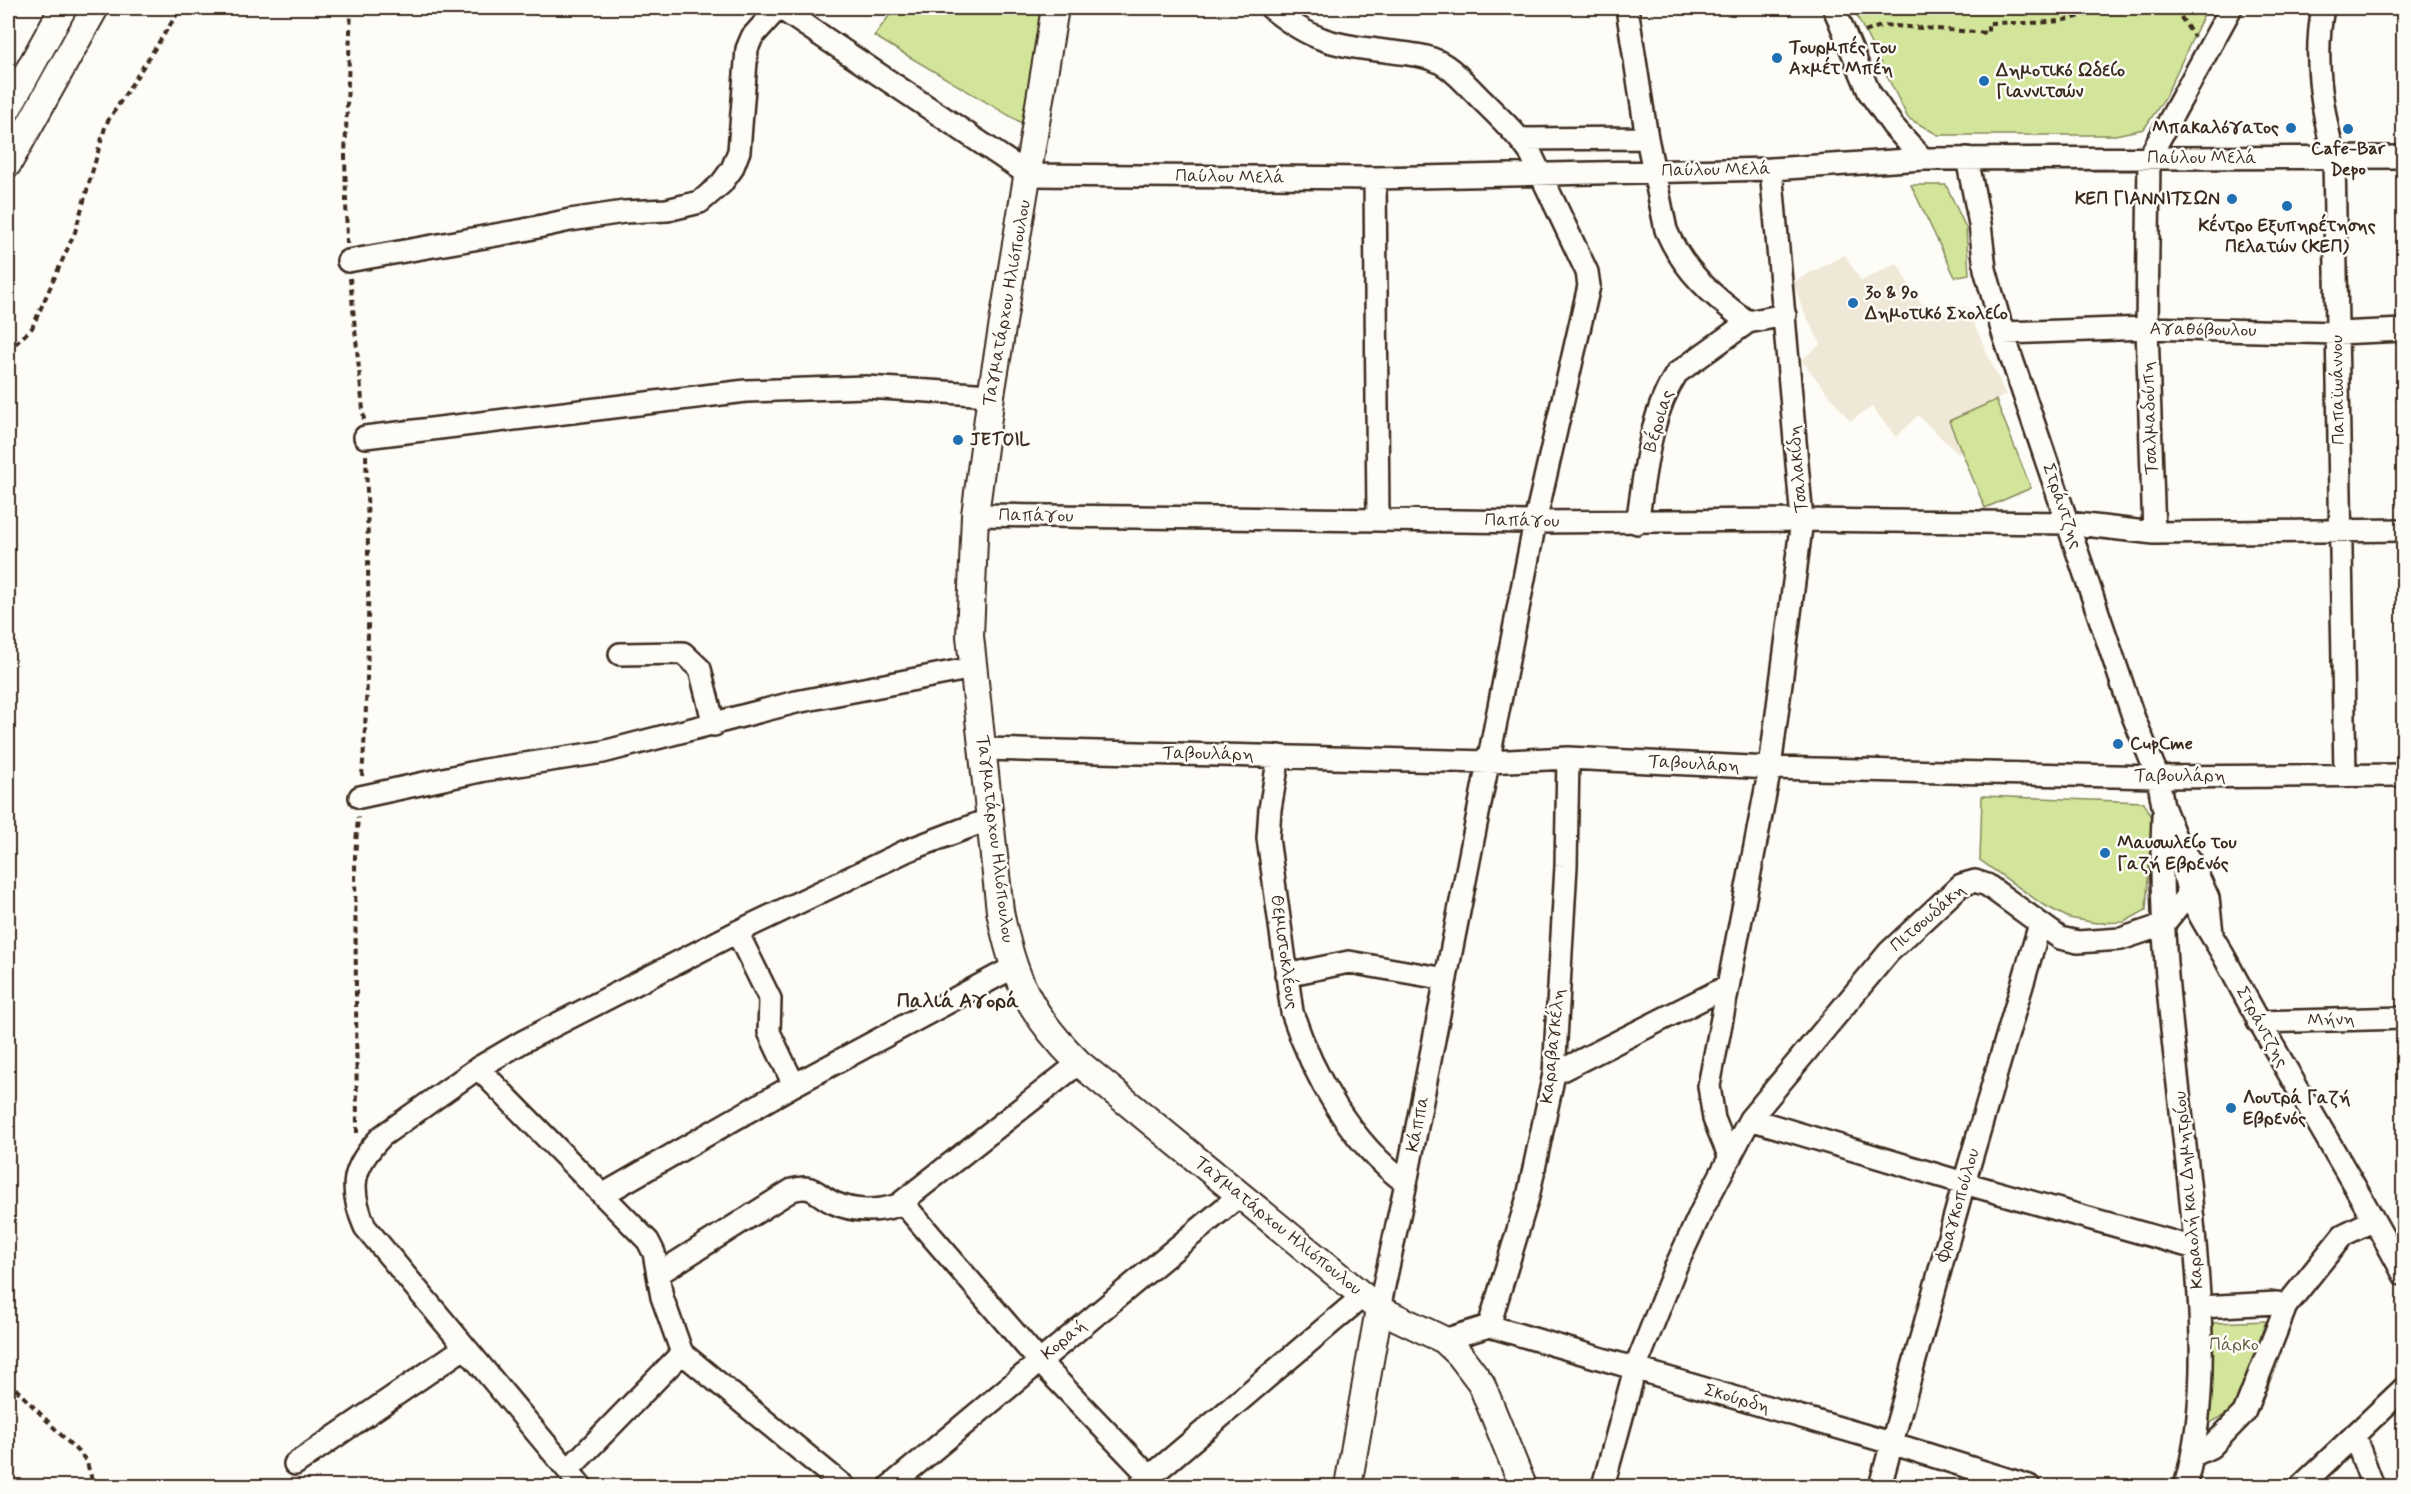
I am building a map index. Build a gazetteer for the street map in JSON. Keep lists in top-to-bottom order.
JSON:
{
  "streets": {
    "main road": ["Ταγματάρχου Ηλιόπουλου", "Κάππα"],
    "street": [
      "Παύλου Μελά",
      "Αγαθόβουλου",
      "Παπαϊωάννου",
      "Τσαλμαδούπη",
      "Βέροιας",
      "Τσαλακίδη",
      "Στράντζης",
      "Παπάγου",
      "Ταβουλάρη",
      "Πιτσουδάκη",
      "Θεμιστοκλέους",
      "Μήνη",
      "Καραβαγκέλη",
      "Καραολή και Δημητρίου",
      "Φραγκοπούλου",
      "Κοραή",
      "Σκούρδη"
    ]
  },
  "crossings": [
    ["Παύλου Μελά", "Ταγματάρχου Ηλιόπουλου"],
    ["Παύλου Μελά", "Παπαϊωάννου"],
    ["Παύλου Μελά", "Τσαλμαδούπη"],
    ["Παύλου Μελά", "Τσαλακίδη"],
    ["Παύλου Μελά", "Στράντζης"],
    ["Παύλου Μελά", "Κάππα"],
    ["Ταγματάρχου Ηλιόπουλου", "Παπάγου"],
    ["Ταγματάρχου Ηλιόπουλου", "Ταβουλάρη"],
    ["Ταγματάρχου Ηλιόπουλου", "Κάππα"],
    ["Ταγματάρχου Ηλιόπουλου", "Κοραή"],
    ["Αγαθόβουλου", "Παπαϊωάννου"],
    ["Αγαθόβουλου", "Τσαλμαδούπη"],
    ["Αγαθόβουλου", "Στράντζης"],
    ["Παπαϊωάννου", "Παπάγου"],
    ["Παπαϊωάννου", "Ταβουλάρη"],
    ["Τσαλμαδούπη", "Παπάγου"],
    ["Βέροιας", "Τσαλακίδη"],
    ["Βέροιας", "Παπάγου"],
    ["Τσαλακίδη", "Παπάγου"],
    ["Τσαλακίδη", "Ταβουλάρη"],
    ["Τσαλακίδη", "Πιτσουδάκη"],
    ["Στράντζης", "Παπάγου"],
    ["Στράντζης", "Ταβουλάρη"],
    ["Στράντζης", "Μήνη"],
    ["Στράντζης", "Καραολή και Δημητρίου"],
    ["Παπάγου", "Κάππα"],
    ["Ταβουλάρη", "Θεμιστοκλέους"],
    ["Ταβουλάρη", "Καραβαγκέλη"],
    ["Ταβουλάρη", "Κάππα"],
    ["Πιτσουδάκη", "Καραολή και Δημητρίου"],
    ["Πιτσουδάκη", "Φραγκοπούλου"],
    ["Πιτσουδάκη", "Σκούρδη"],
    ["Θεμιστοκλέους", "Κάππα"],
    ["Καραβαγκέλη", "Σκούρδη"],
    ["Φραγκοπούλου", "Σκούρδη"]
  ],
  "districts": ["Παλιά Αγορά"],
  "parks": ["Πάρκο"],
  "places": [
    "Τουρμπές του Αχμέτ Μπέη",
    "Δημοτικό Ωδείο Γιαννιτσών",
    "Μπακαλόγατος",
    "Cafe-Bar Depo",
    "ΚΕΠ ΓΙΑΝΝΙΤΣΩΝ",
    "Κέντρο Εξυπηρέτησης Πελατών (ΚΕΠ)",
    "3ο & 9ο Δημοτικό Σχολείο",
    "JETOIL",
    "CupCme",
    "Μαυσωλείο του Γαζή Εβρενός",
    "Λουτρά Γαζή Εβρενός"
  ]
}
